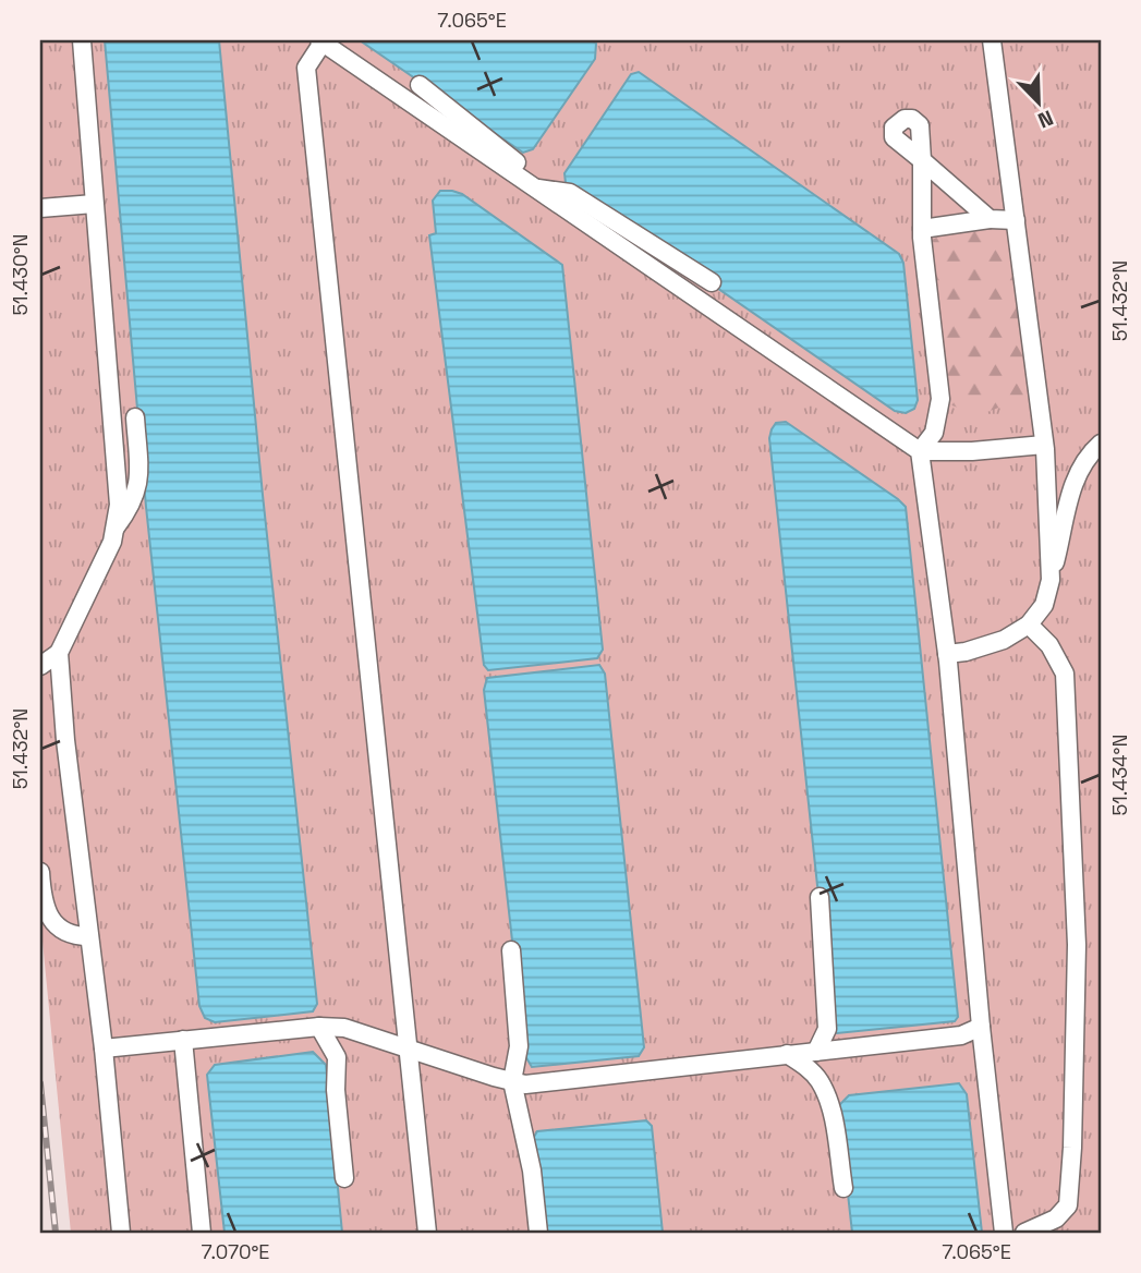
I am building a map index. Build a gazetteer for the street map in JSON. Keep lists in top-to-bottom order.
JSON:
{
  "north": "bottom right",
  "coordinates": [
    "7.065°E",
    "51.430°N",
    "51.432°N",
    "51.434°N",
    "7.070°E"
  ]
}
